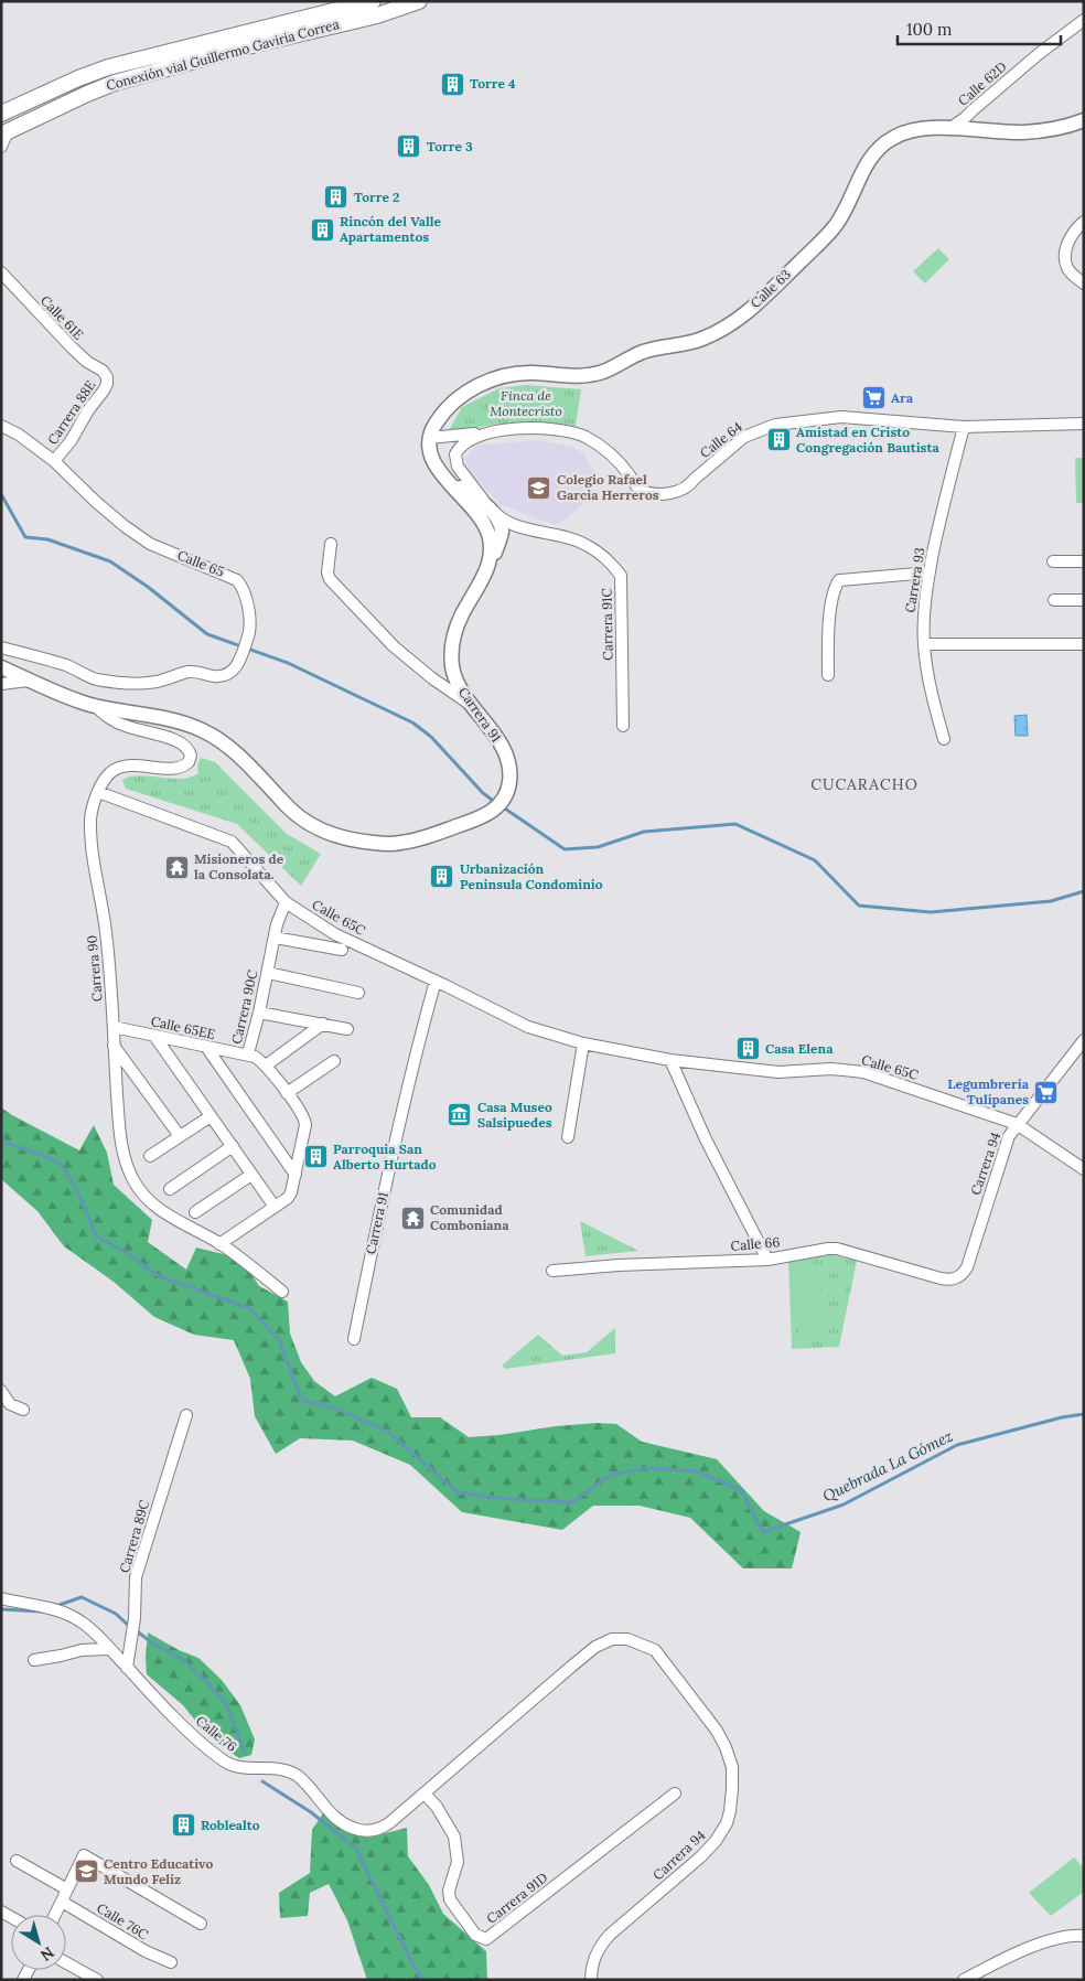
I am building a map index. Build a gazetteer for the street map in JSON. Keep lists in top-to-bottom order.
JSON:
{
  "streets": {
    "highway": ["Conexión vial Guillermo Gaviria Correa"],
    "main road": ["Calle 63", "Carrera 91"],
    "street": [
      "Calle 62D",
      "Calle 61E",
      "Carrera 88E",
      "Calle 64",
      "Calle 65",
      "Carrera 93",
      "Carrera 91C",
      "Calle 65C",
      "Carrera 90",
      "Carrera 90C",
      "Calle 65EE",
      "Carrera 94",
      "Calle 66",
      "Carrera 89C",
      "Calle 76",
      "Carrera 91D",
      "Calle 76C"
    ]
  },
  "crossings": [
    ["Calle 62D", "Calle 63"],
    ["Calle 63", "Carrera 91"],
    ["Calle 61E", "Carrera 88E"],
    ["Carrera 88E", "Calle 65"],
    ["Calle 64", "Carrera 93"],
    ["Calle 64", "Carrera 91C"],
    ["Carrera 91", "Calle 65C"],
    ["Carrera 91", "Carrera 90"],
    ["Calle 65C", "Carrera 90"],
    ["Calle 65C", "Carrera 90C"],
    ["Calle 65C", "Carrera 94"],
    ["Carrera 90", "Calle 65EE"],
    ["Carrera 90C", "Calle 65EE"],
    ["Carrera 94", "Calle 66"],
    ["Carrera 94", "Calle 76"],
    ["Carrera 94", "Carrera 91D"],
    ["Carrera 89C", "Calle 76"],
    ["Calle 76", "Carrera 91D"]
  ],
  "districts": ["CUCARACHO"],
  "water": ["Quebrada La Gómez"],
  "parks": ["Finca de Montecristo"],
  "places": {
    "building": [
      "Torre 4",
      "Torre 3",
      "Torre 2",
      "Rincón del Valle Apartamentos",
      "Amistad en Cristo Congregación Bautista",
      "Urbanización Peninsula Condominio",
      "Casa Elena",
      "Parroquia San Alberto Hurtado",
      "Roblealto"
    ],
    "supermarket": ["Ara", "Legumbrería Tulipanes"],
    "school or university": ["Colegio Rafael Garcia Herreros", "Centro Educativo Mundo Feliz"],
    "temple": ["Misioneros de la Consolata.", "Comunidad Comboniana"],
    "museum": ["Casa Museo Salsipuedes"]
  },
  "scale_bar": "100 m",
  "north": "bottom right"
}
